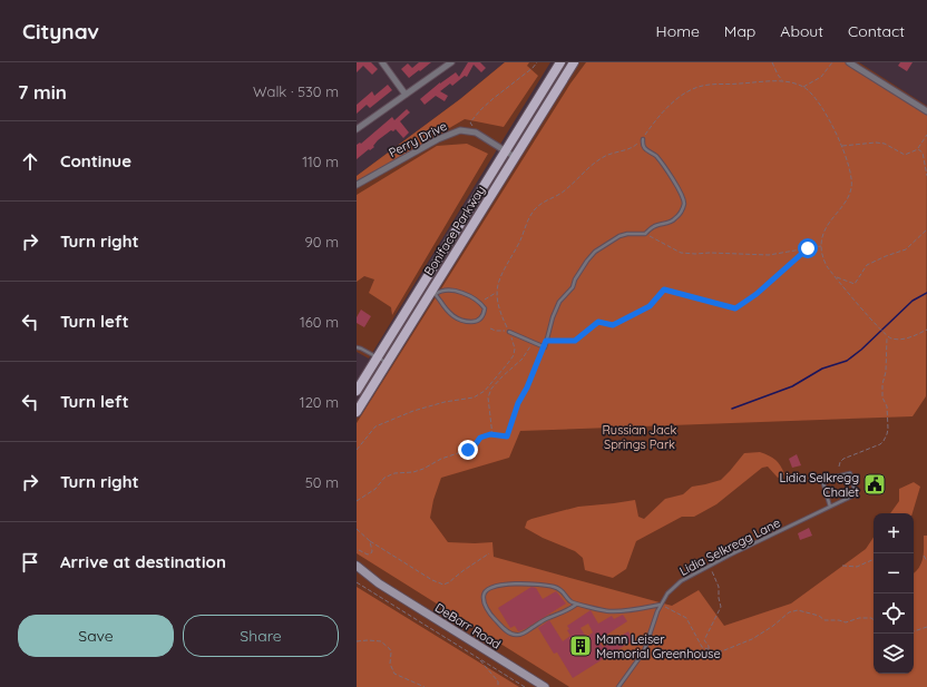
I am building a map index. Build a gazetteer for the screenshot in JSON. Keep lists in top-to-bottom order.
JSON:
{
  "streets": {
    "main road": ["Boniface Parkway", "DeBarr Road"],
    "street": ["Perry Drive"],
    "lane": ["Lidia Selkregg Lane"]
  },
  "crossings": [
    ["Perry Drive", "Boniface Parkway"]
  ],
  "parks": ["Russian Jack Springs Park"],
  "places": {
    "public building": ["Lidia Selkregg Chalet"],
    "building": ["Mann Leiser Memorial Greenhouse"]
  },
  "page": {
    "header": "Citynav",
    "nav": [
      "Home",
      "Map",
      "About",
      "Contact"
    ],
    "heading": ["7 min", "Walk · 530 m"],
    "list": [
      ["Continue", "110 m"],
      ["Turn right", "90 m"],
      ["Turn left", "160 m"],
      ["Turn left", "120 m"],
      ["Turn right", "50 m"],
      "Arrive at destination"
    ],
    "map_buttons": ["+", "−"],
    "buttons": ["Save", "Share"]
  }
}
